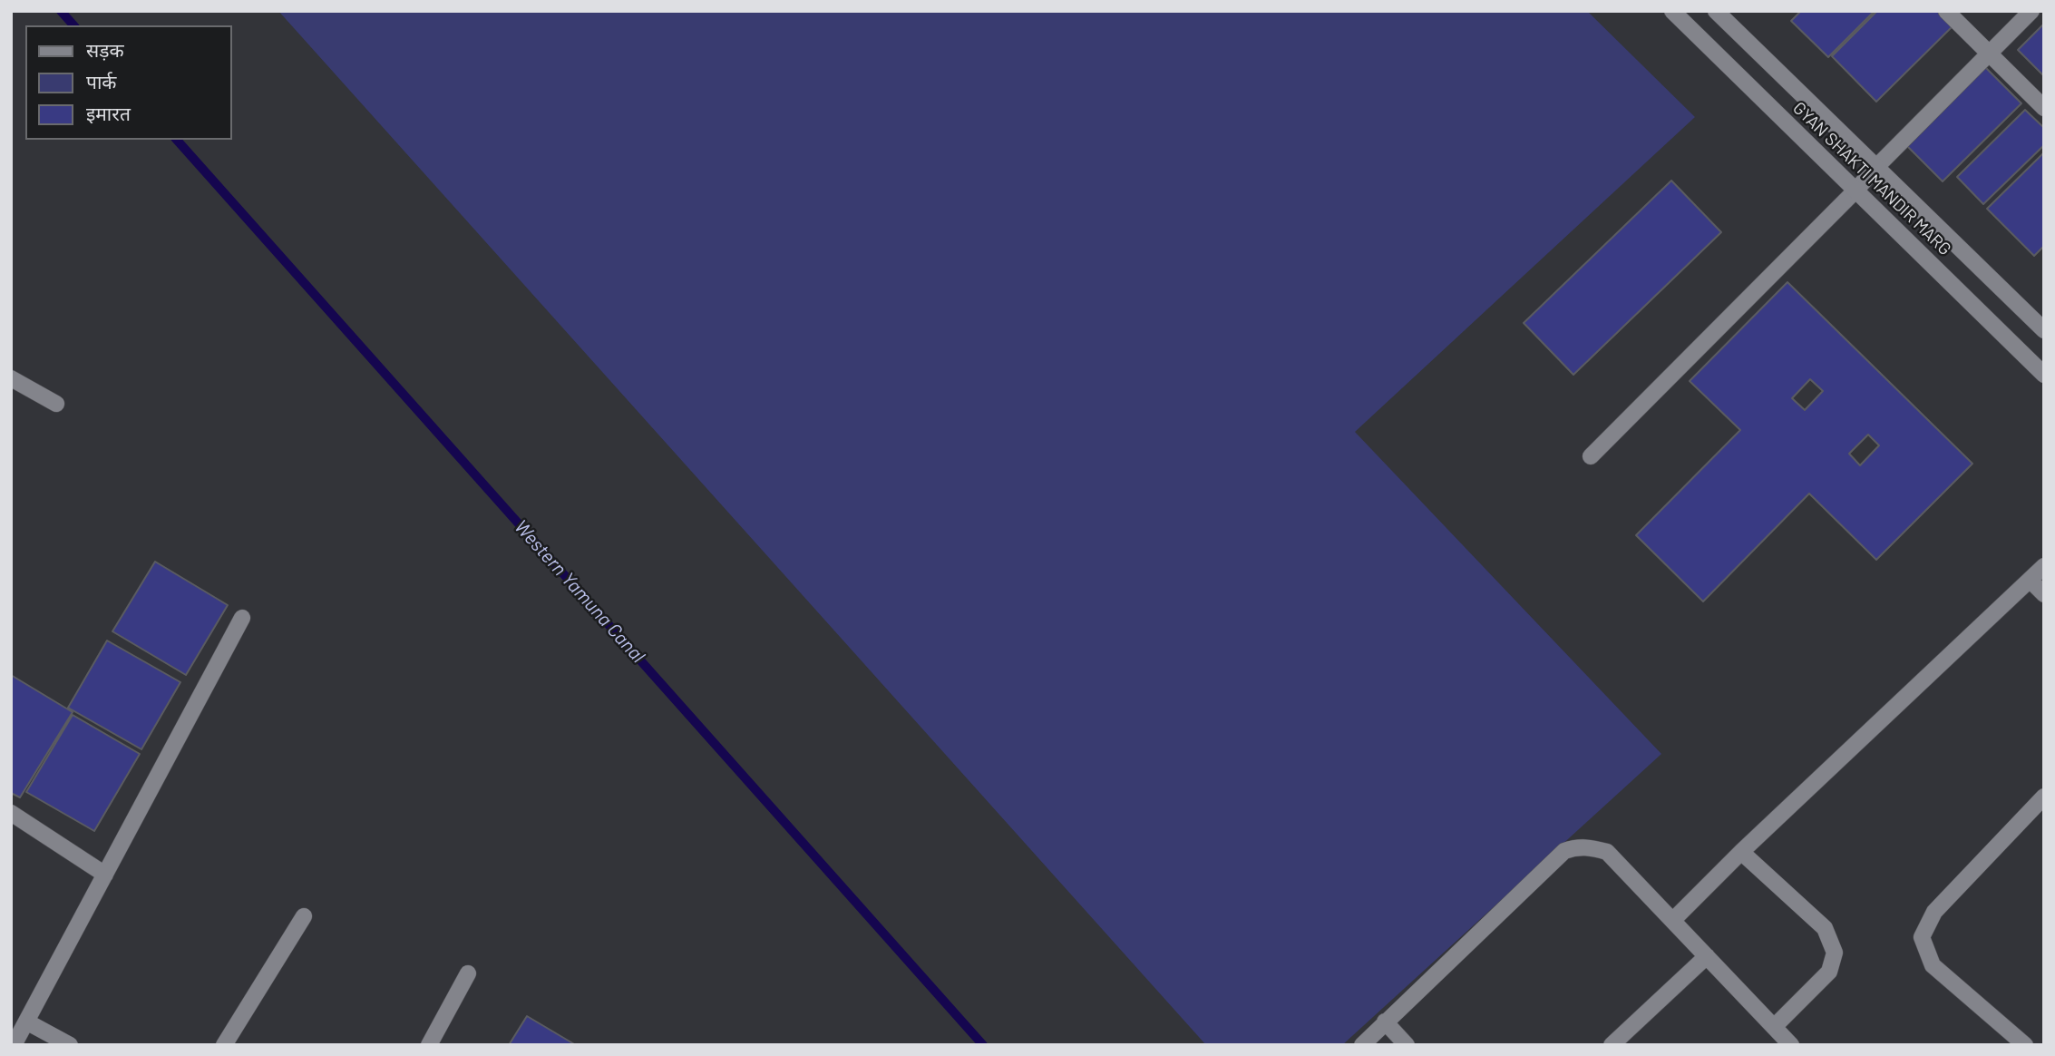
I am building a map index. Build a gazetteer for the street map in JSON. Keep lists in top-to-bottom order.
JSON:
{
  "streets": {
    "street": ["GYAN SHAKTI MANDIR MARG"]
  },
  "water": ["Western Yamuna Canal"],
  "legend": ["सड़क", "पार्क", "इमारत"]
}
